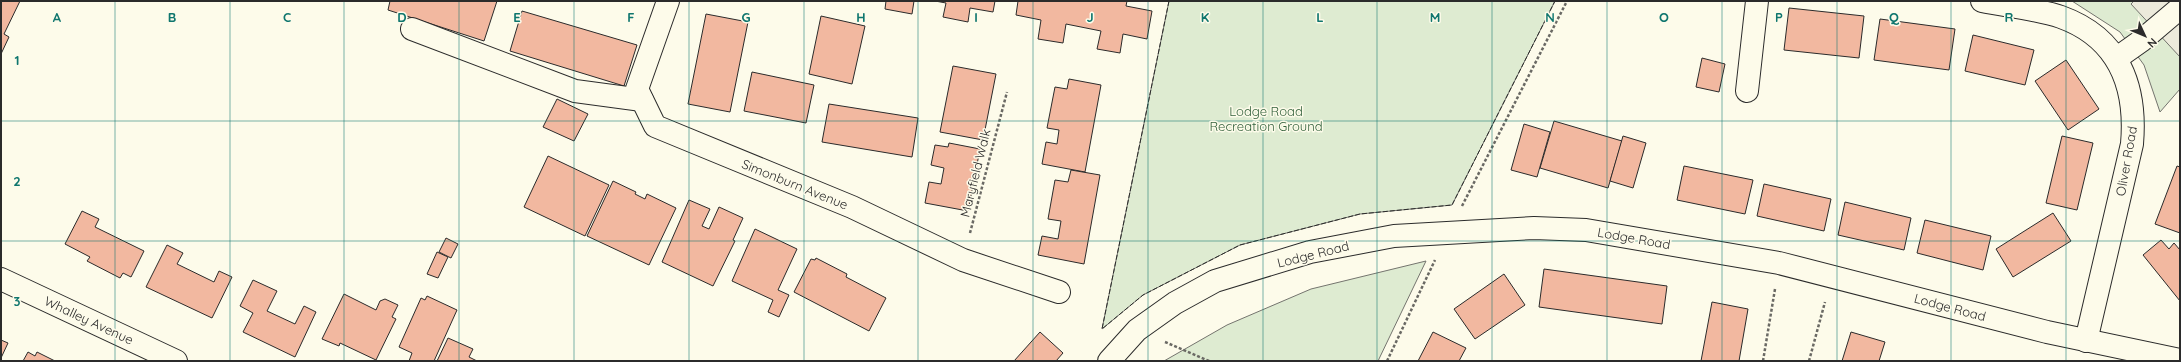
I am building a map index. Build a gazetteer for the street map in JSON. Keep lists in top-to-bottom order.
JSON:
{
  "streets": {
    "street": [
      "Oliver Road",
      "Simonburn Avenue",
      "Lodge Road",
      "Whalley Avenue"
    ],
    "path": ["Maryfield Walk"]
  },
  "crossings": [
    ["Oliver Road", "Lodge Road"],
    ["Maryfield Walk", "Simonburn Avenue"]
  ],
  "parks": ["Lodge Road Recreation Ground"],
  "north": "bottom right",
  "grid": {
    "columns": [
      "A",
      "B",
      "C",
      "D",
      "E",
      "F",
      "G",
      "H",
      "I",
      "J",
      "K",
      "L",
      "M",
      "N",
      "O",
      "P",
      "Q",
      "R"
    ],
    "rows": ["1", "2", "3"]
  }
}
